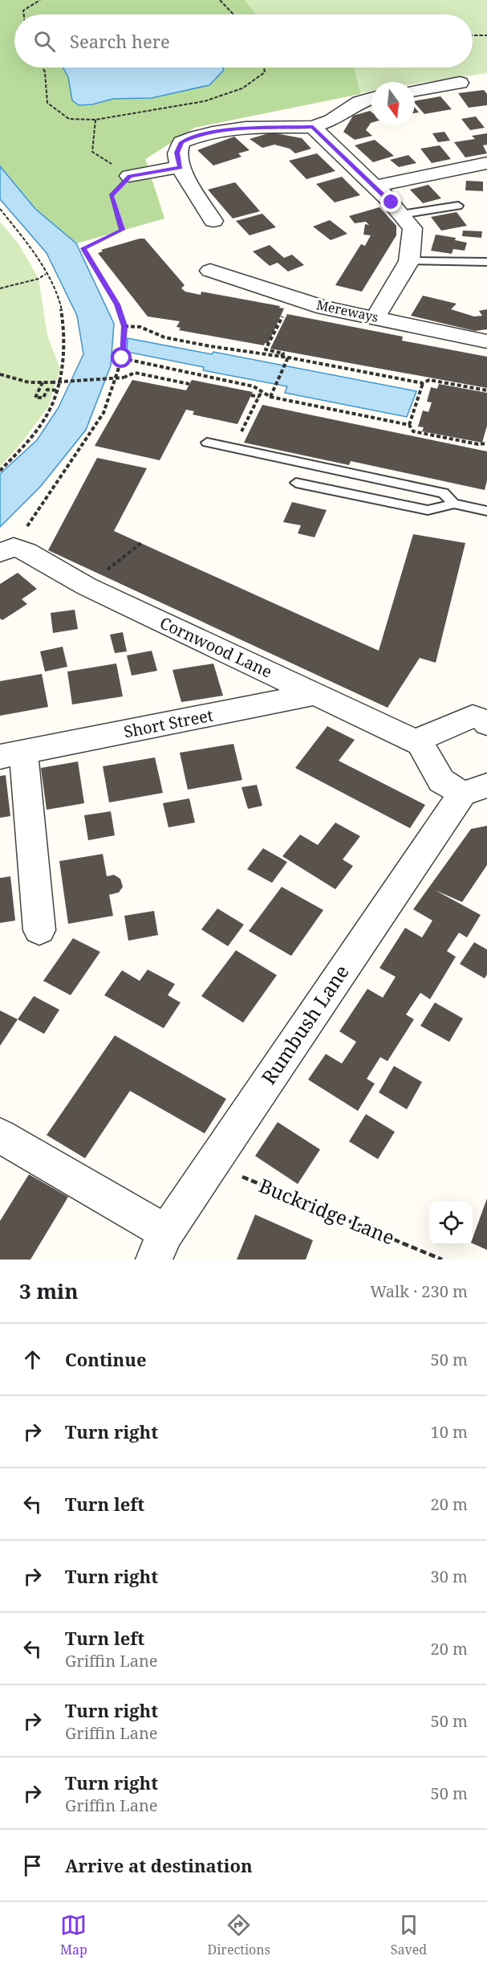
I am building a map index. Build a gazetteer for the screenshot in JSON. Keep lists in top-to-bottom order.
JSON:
{
  "streets": {
    "street": [
      "Mereways",
      "Cornwood Lane",
      "Short Street",
      "Rumbush Lane"
    ],
    "path": ["Buckridge Lane"]
  },
  "crossings": [
    ["Cornwood Lane", "Short Street"],
    ["Cornwood Lane", "Rumbush Lane"],
    ["Rumbush Lane", "Buckridge Lane"]
  ],
  "north": "bottom",
  "page": {
    "search": "Search here",
    "heading": ["3 min", "Walk · 230 m"],
    "list": [
      ["Continue", "50 m"],
      ["Turn right", "10 m"],
      ["Turn left", "20 m"],
      ["Turn right", "30 m"],
      ["Turn left", "Griffin Lane", "20 m"],
      ["Turn right", "Griffin Lane", "50 m"],
      ["Turn right", "Griffin Lane", "50 m"],
      "Arrive at destination"
    ],
    "nav": ["Map", "Directions", "Saved"]
  }
}
